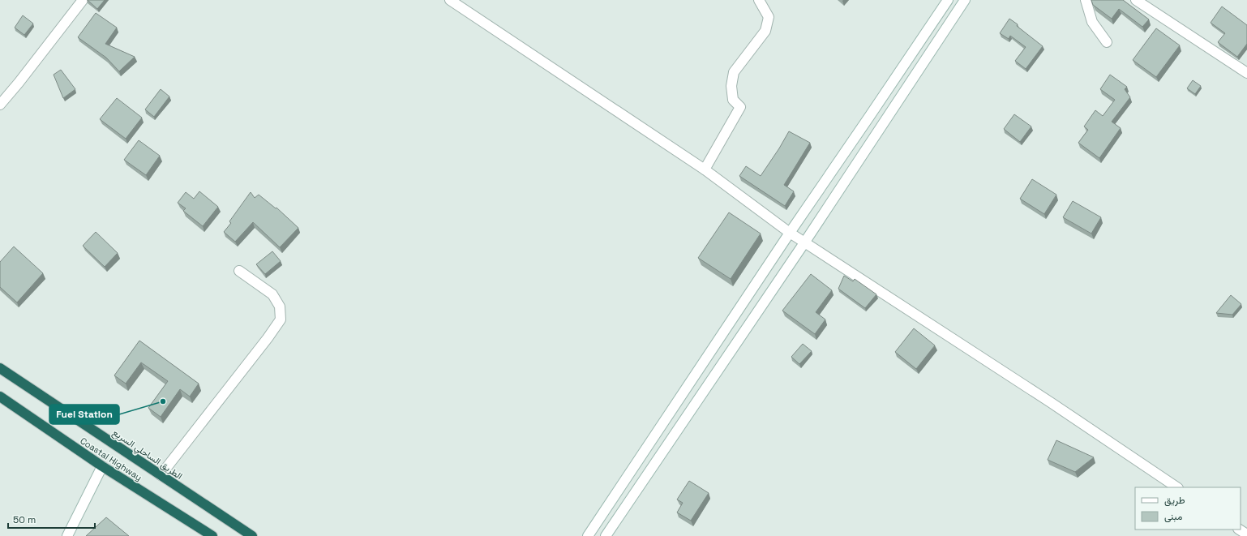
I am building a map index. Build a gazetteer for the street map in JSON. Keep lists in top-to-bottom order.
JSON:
{
  "streets": {
    "highway": ["الطريق الساحلي السريع", "Coastal Highway"]
  },
  "places": ["Fuel Station"],
  "legend": ["طريق", "مبنى"],
  "scale_bar": "50 m"
}
